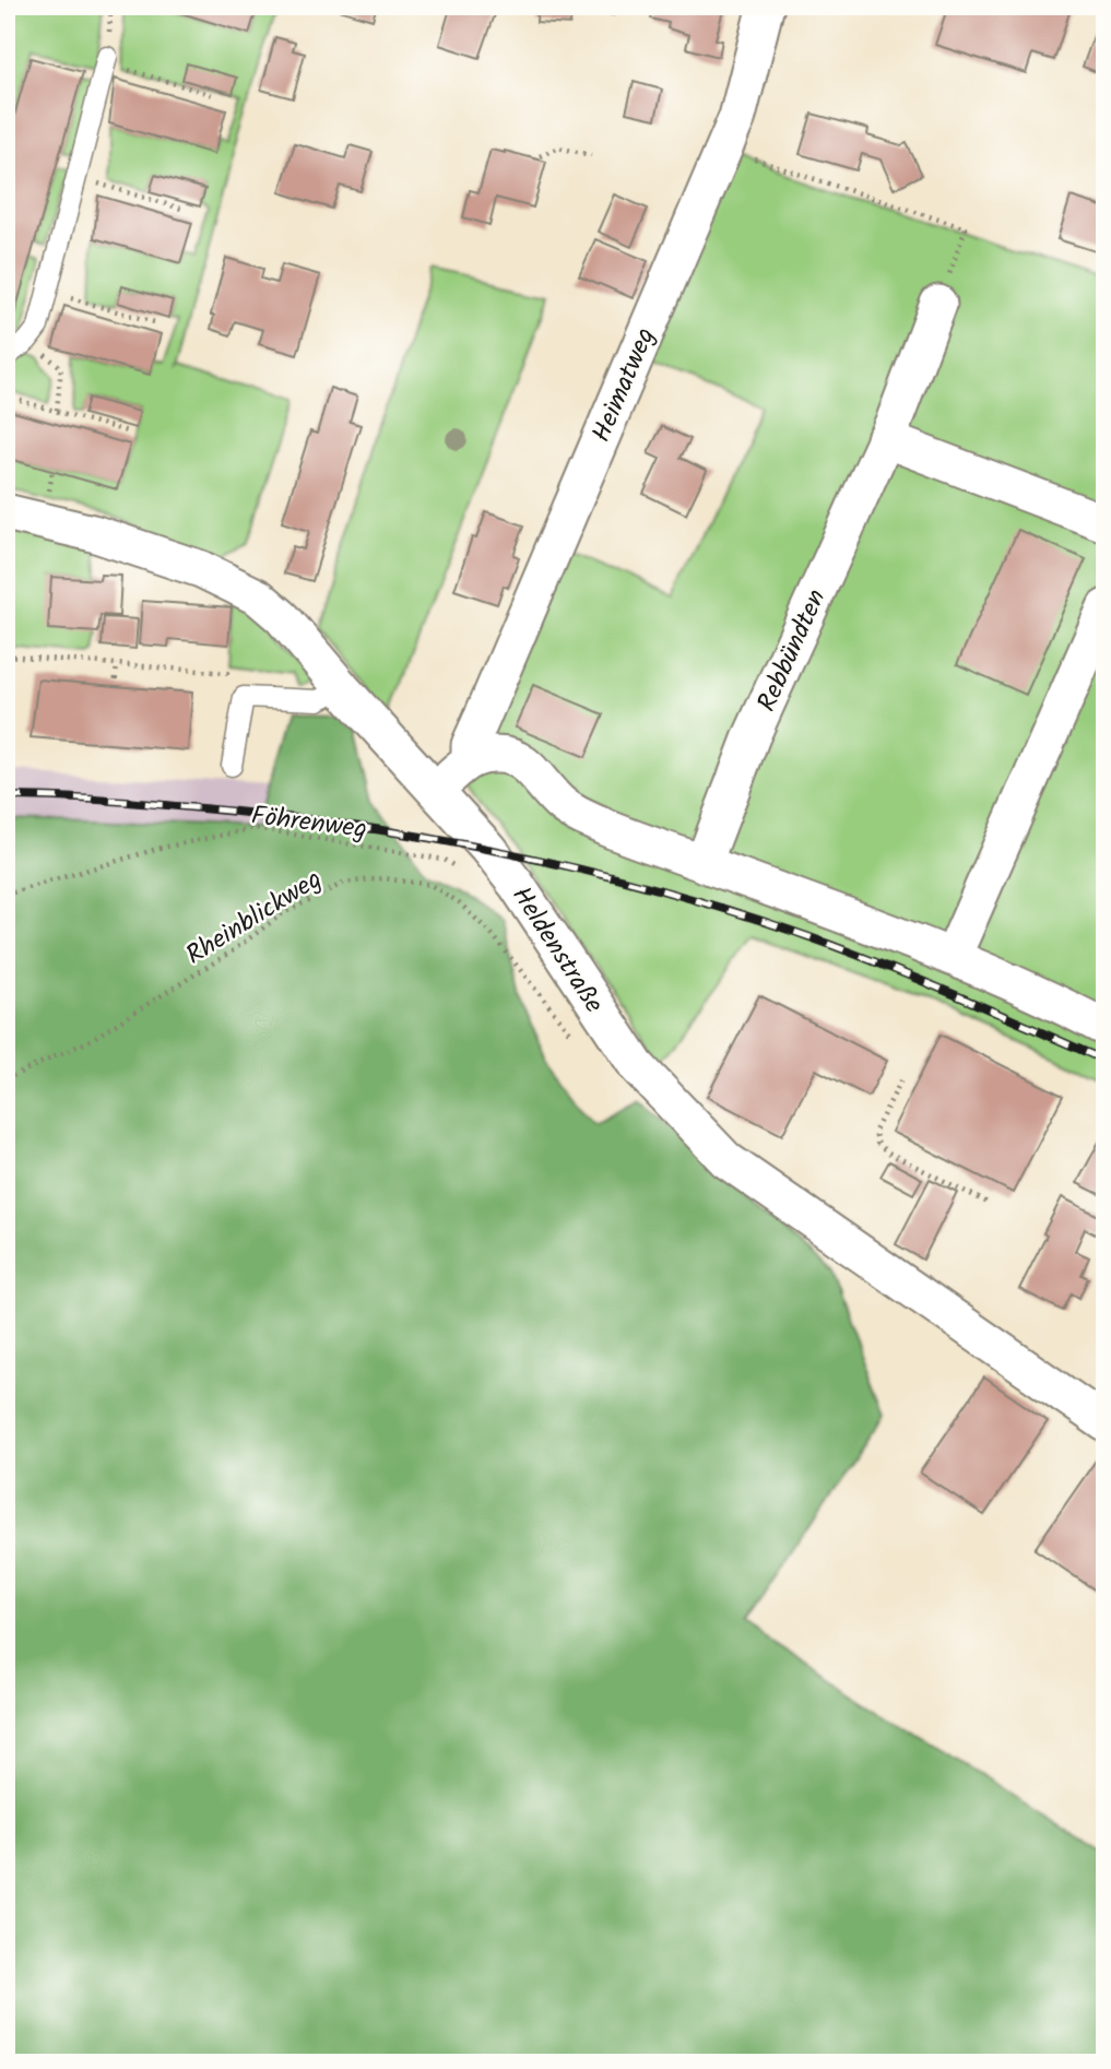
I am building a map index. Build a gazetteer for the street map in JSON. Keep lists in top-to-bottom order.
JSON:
{
  "streets": {
    "street": ["Heimatweg", "Rebbündten", "Heldenstraße"],
    "path": ["Föhrenweg", "Rheinblickweg"]
  }
}
